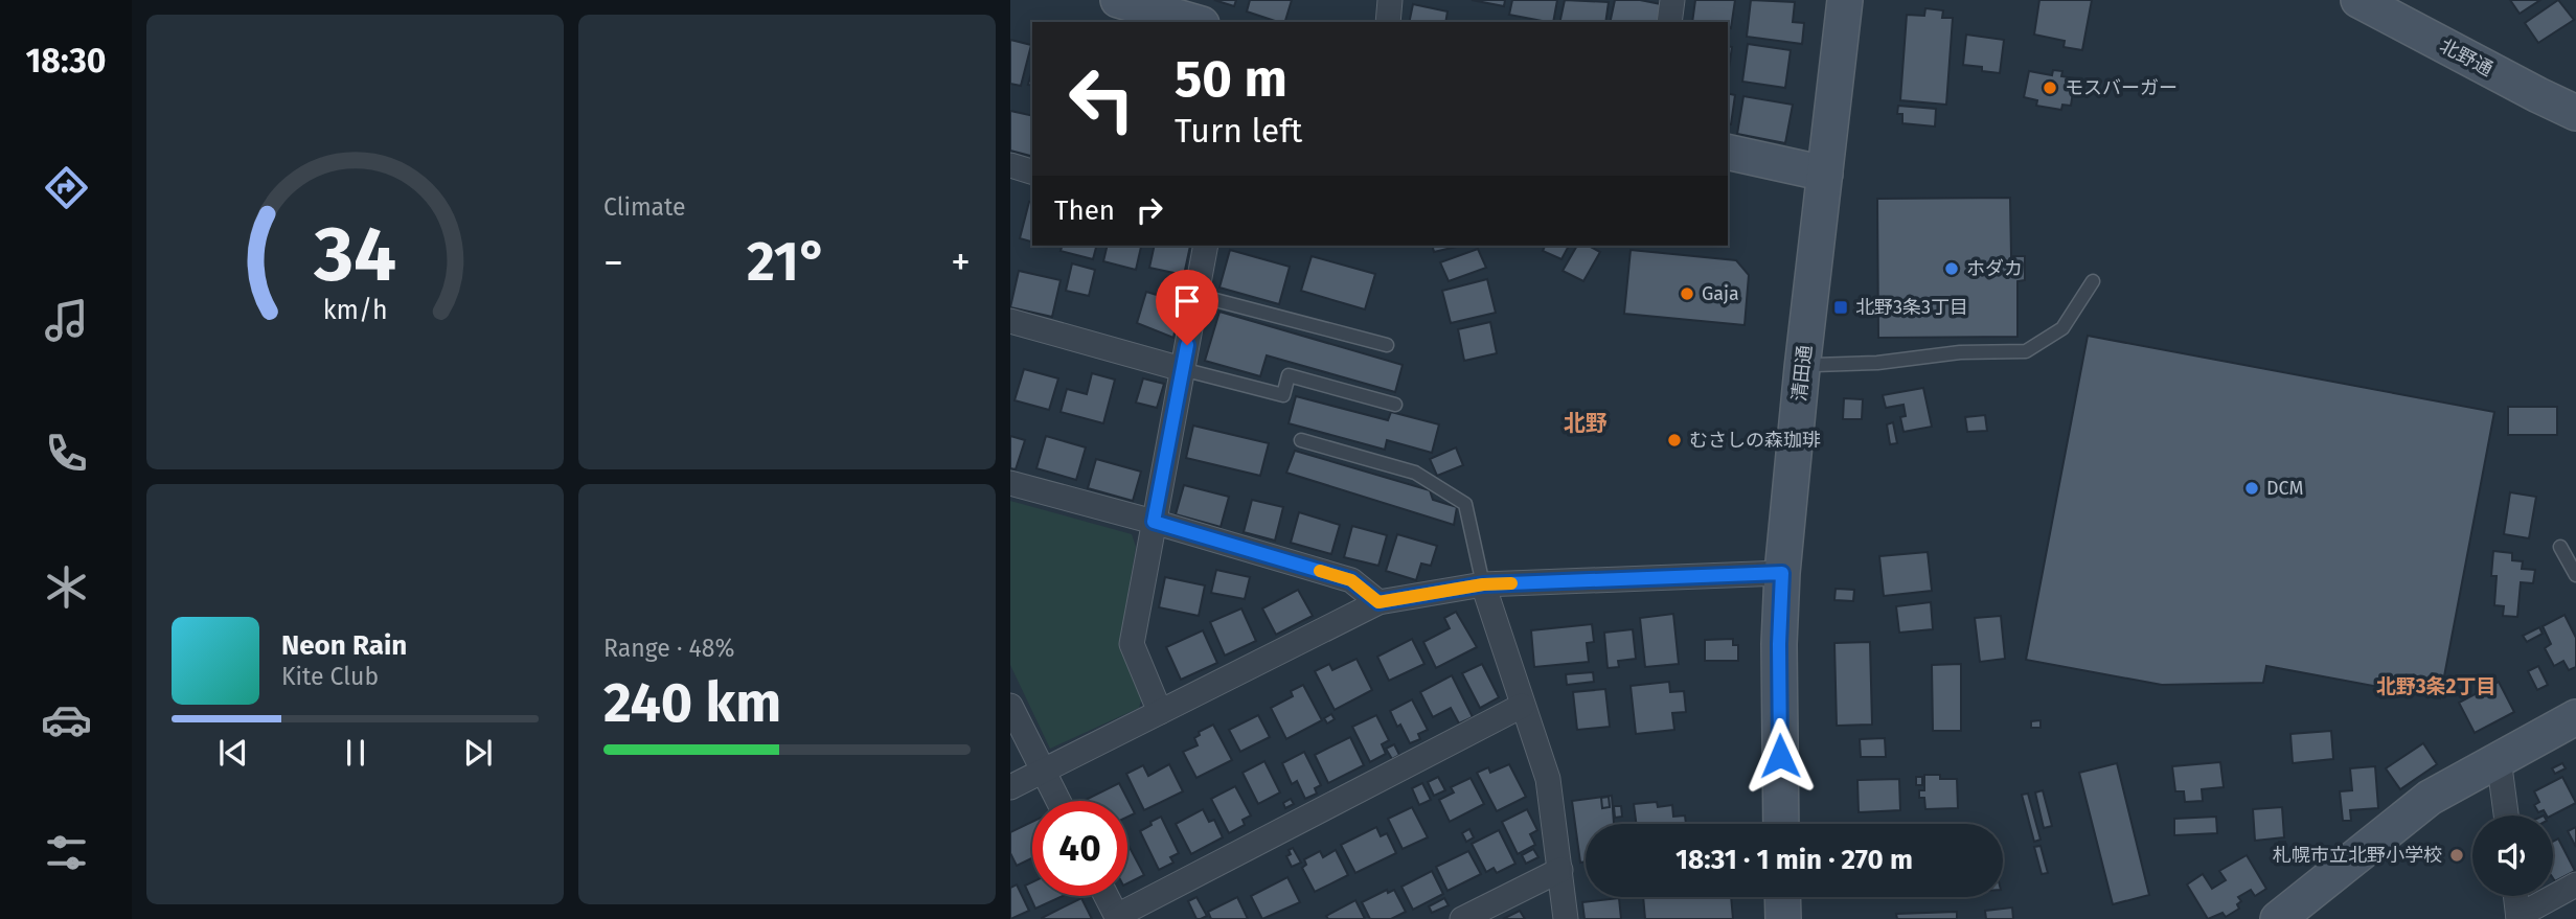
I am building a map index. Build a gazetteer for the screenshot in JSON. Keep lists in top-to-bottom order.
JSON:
{
  "streets": {
    "street": ["北野通", "清田通"]
  },
  "districts": ["北野", "北野3条2丁目"],
  "places": {
    "other": [
      "モスバーガー",
      "ホダカ",
      "Gaja",
      "むさしの森珈琲",
      "DCM",
      "札幌市立北野小学校"
    ],
    "transit": ["北野3条3丁目"]
  },
  "page": {
    "tabs": "18:30",
    "tile": [
      "Climate",
      ["Range · 48%", "240 km"]
    ],
    "turn": ["50 m", "Turn left"],
    "then": "Then",
    "heat": ["−", "21°", "+"],
    "song": ["Neon Rain", "Kite Club"],
    "limit": "40",
    "trip": "18:31 · 1 min · 270 m",
    "gauge": ["34", "km/h"]
  }
}
